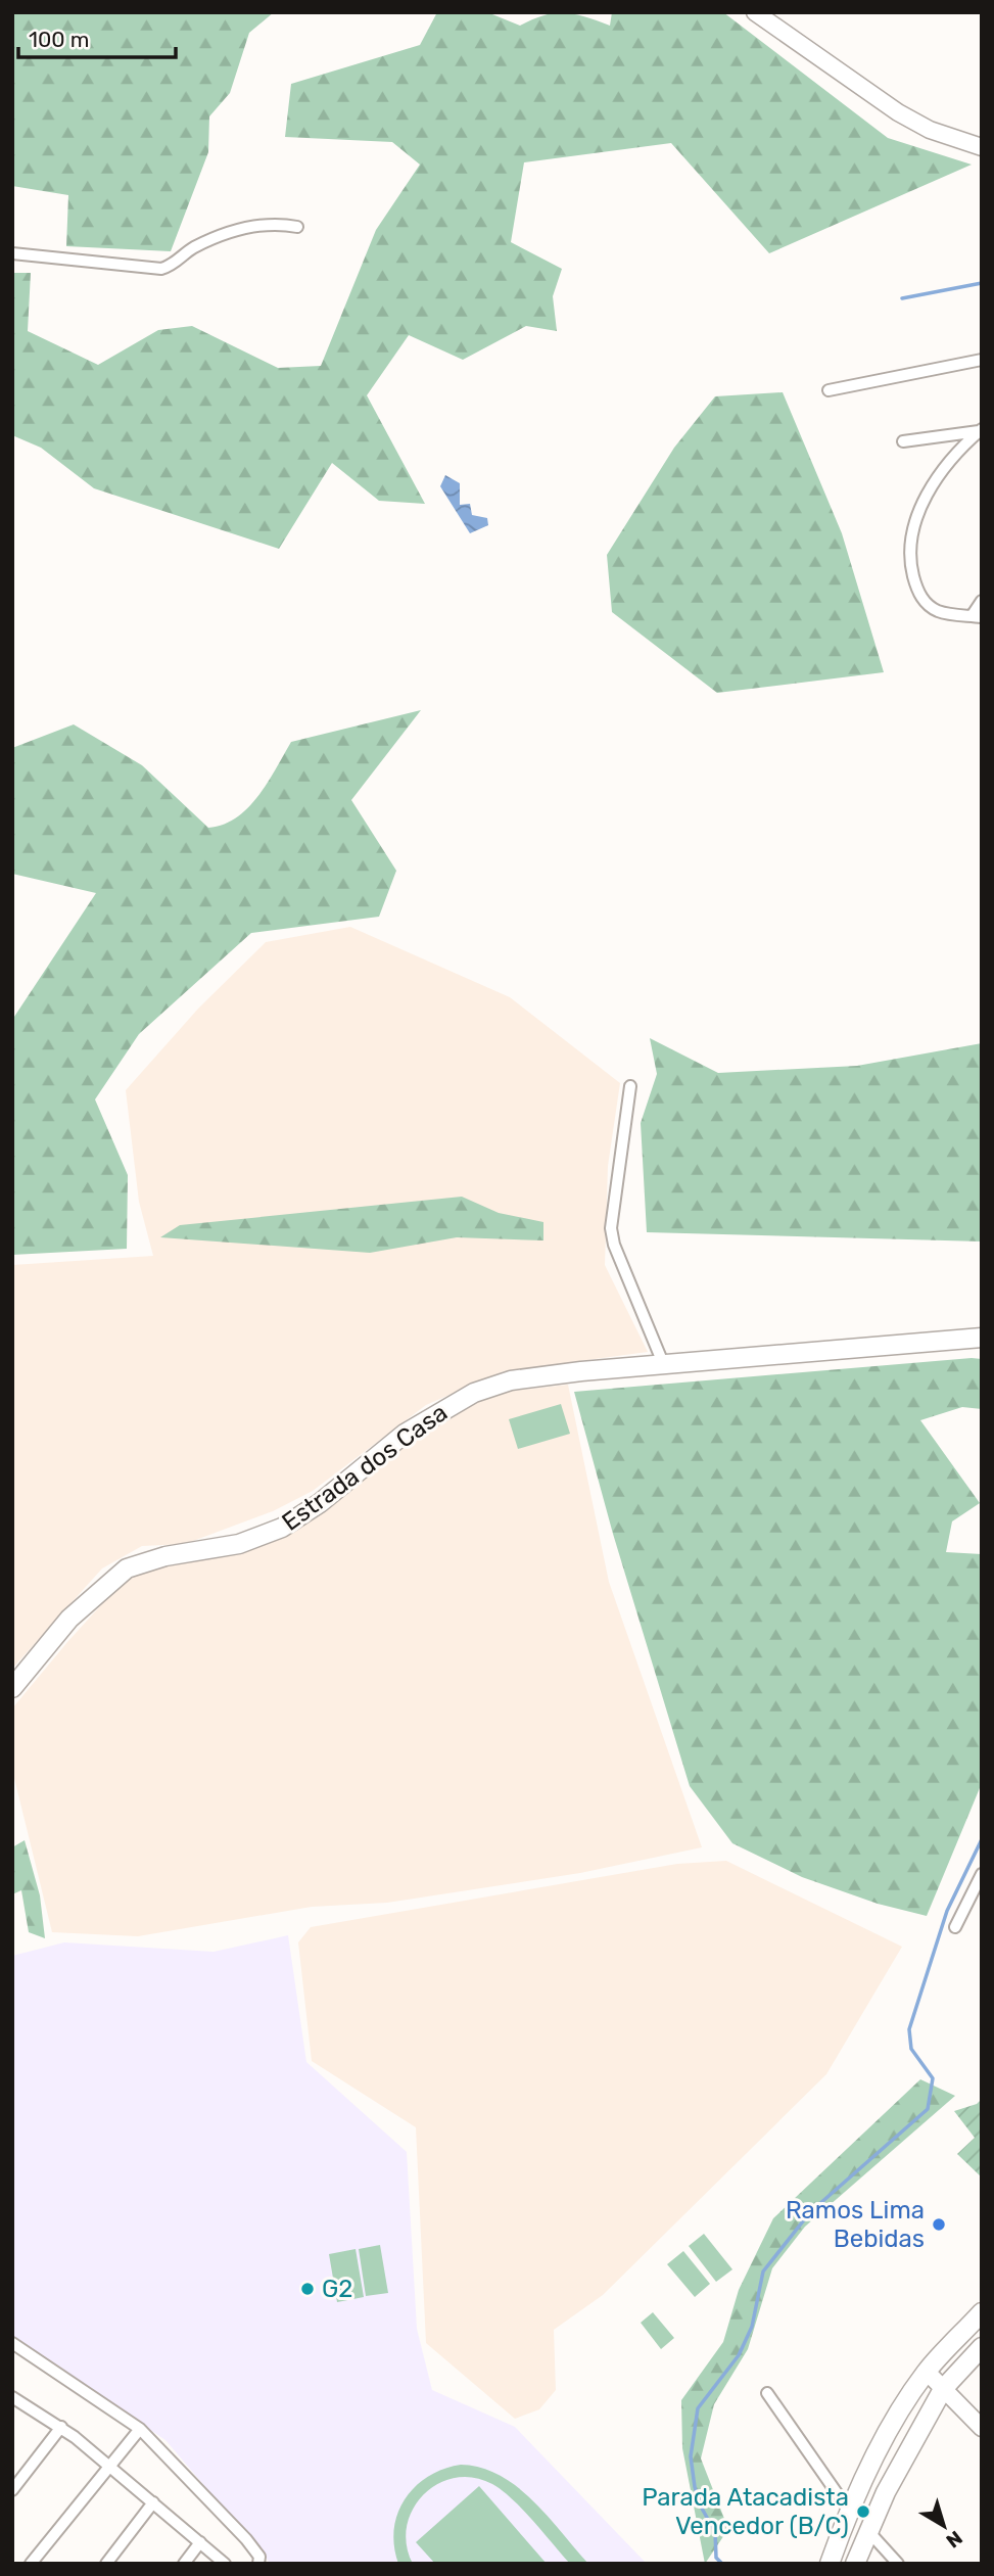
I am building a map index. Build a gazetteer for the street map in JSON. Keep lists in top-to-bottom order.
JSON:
{
  "streets": {
    "main road": ["Estrada dos Casa"]
  },
  "places": ["Ramos Lima Bebidas", "G2", "Parada Atacadista Vencedor (B/C)"],
  "scale_bar": "100 m",
  "north": "bottom right"
}
